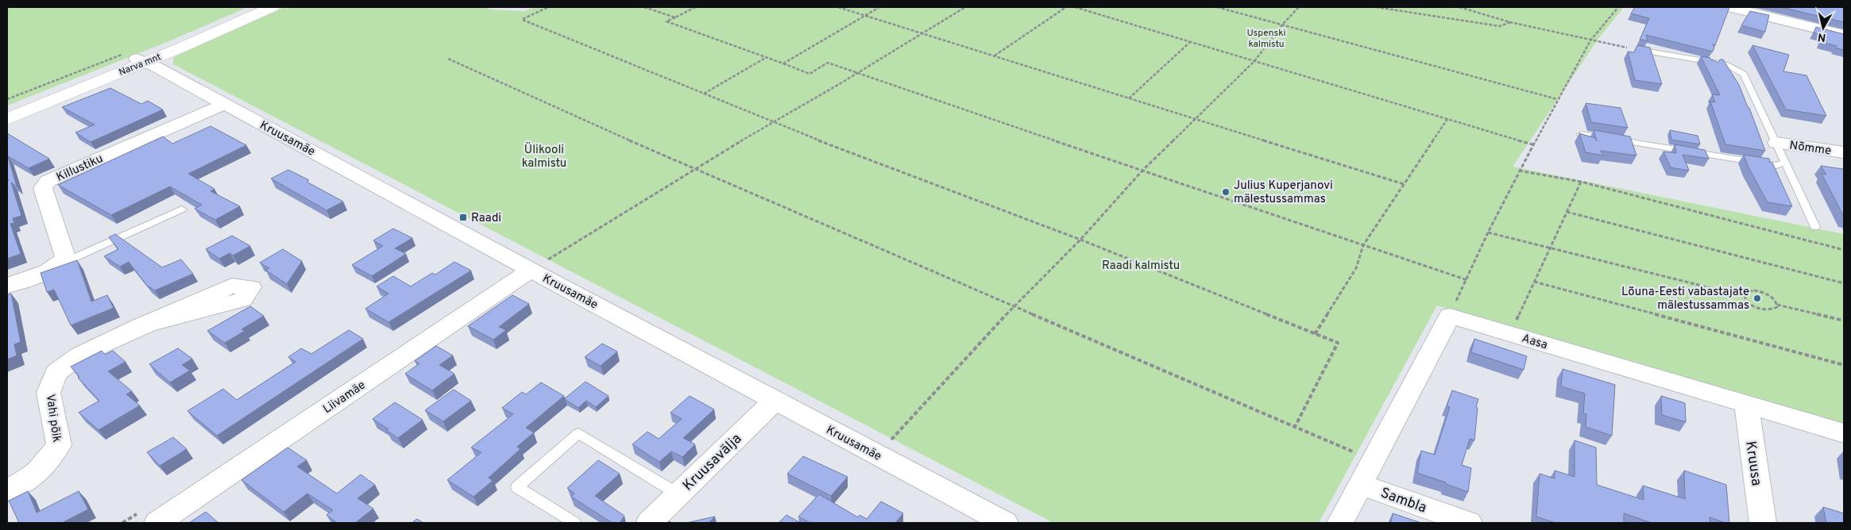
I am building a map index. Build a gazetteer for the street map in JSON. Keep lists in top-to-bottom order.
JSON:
{
  "streets": {
    "main road": ["Narva mnt"],
    "street": [
      "Kruusamäe",
      "Nõmme",
      "Killustiku",
      "Aasa",
      "Liivamäe",
      "Vahi põik",
      "Kruusavälja",
      "Kruusa",
      "Sambla"
    ]
  },
  "crossings": [
    ["Narva mnt", "Kruusamäe"],
    ["Kruusamäe", "Killustiku"],
    ["Kruusamäe", "Liivamäe"],
    ["Kruusamäe", "Kruusavälja"],
    ["Aasa", "Kruusa"]
  ],
  "parks": ["Uspenski kalmistu", "Ülikooli kalmistu", "Raadi kalmistu"],
  "places": {
    "other": ["Julius Kuperjanovi mälestussammas", "Lõuna-Eesti vabastajate mälestussammas"],
    "transit": ["Raadi"]
  },
  "north": "bottom"
}
